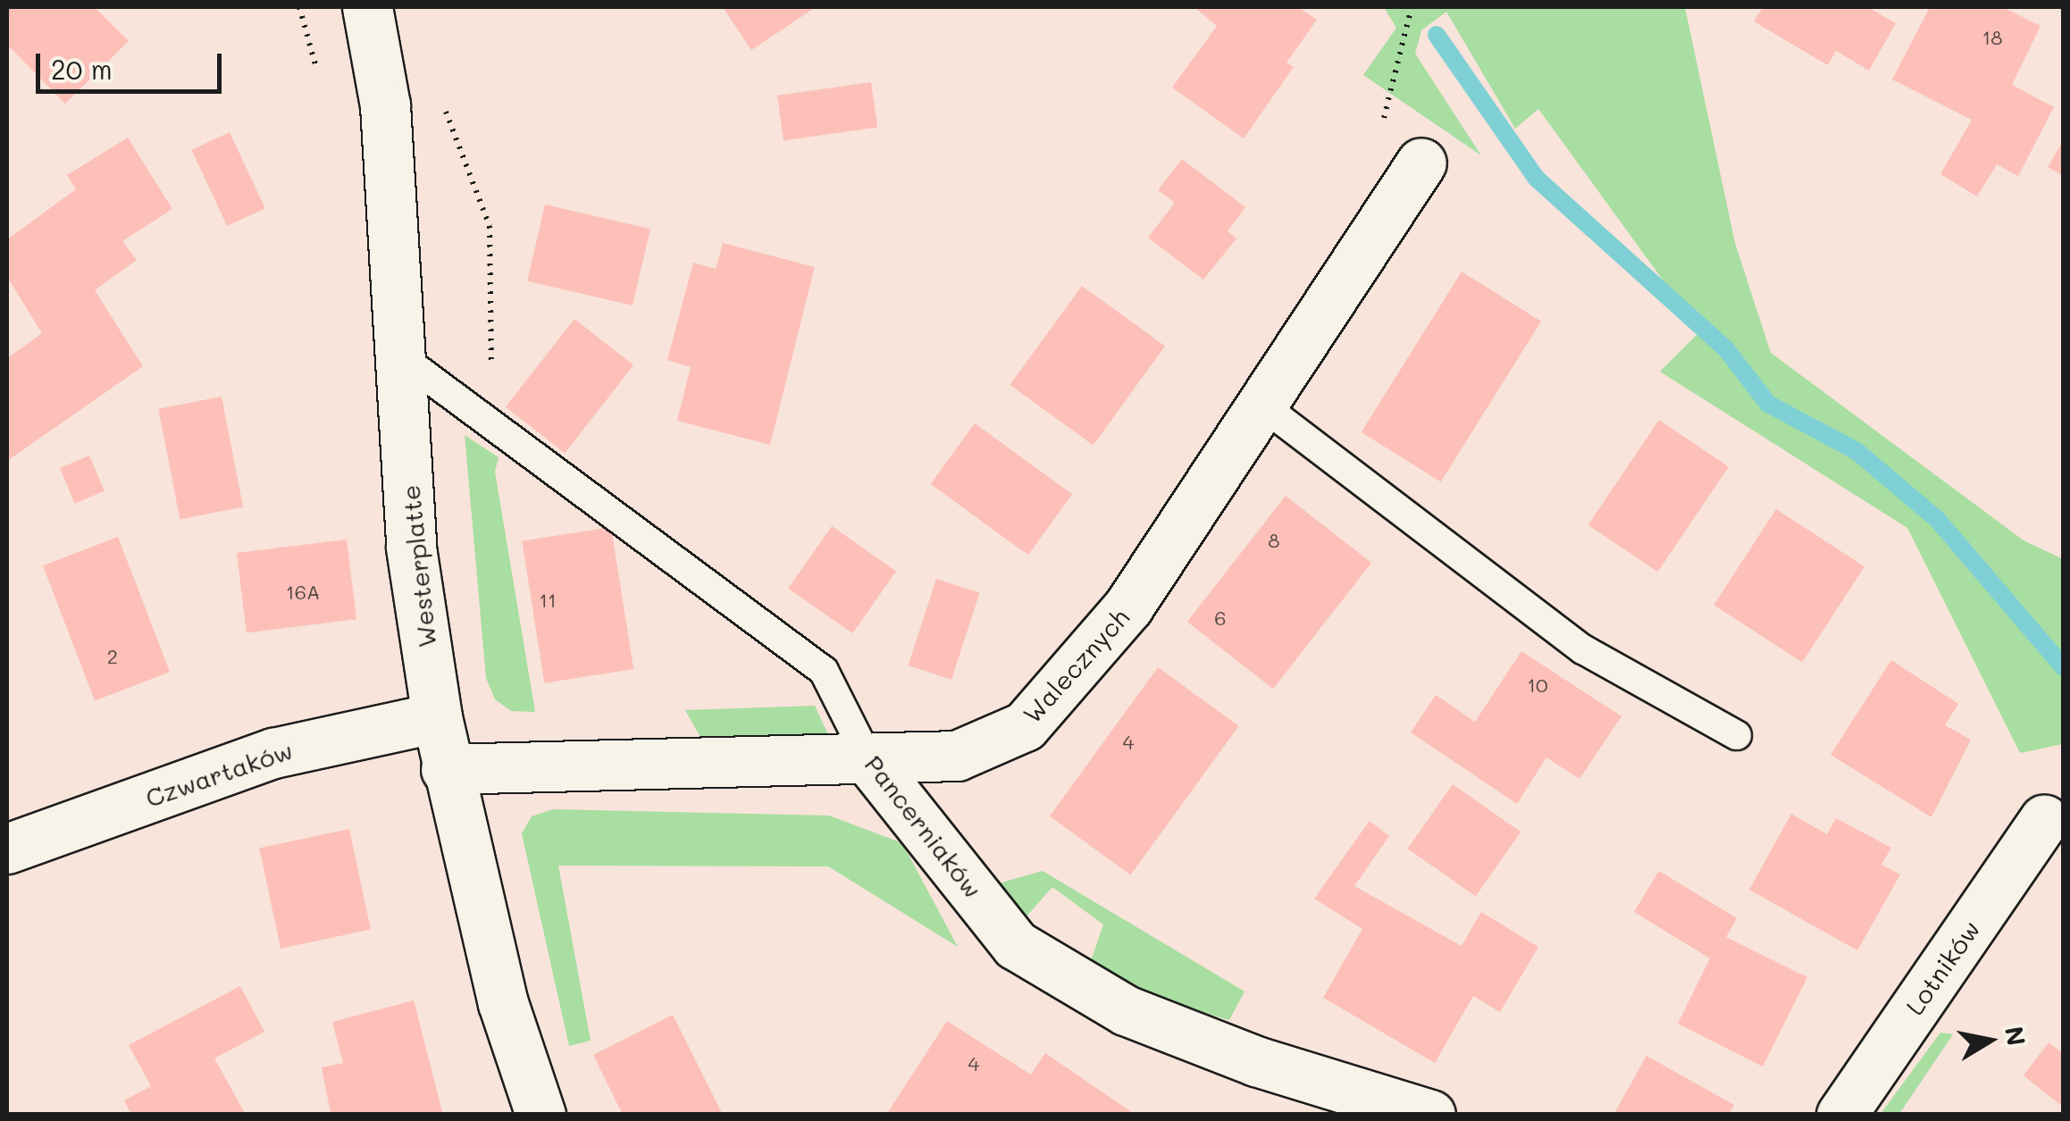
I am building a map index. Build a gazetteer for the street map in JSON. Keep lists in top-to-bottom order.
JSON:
{
  "streets": {
    "street": [
      "Westerplatte",
      "Walecznych",
      "Czwartaków",
      "Pancerniaków",
      "Lotników"
    ]
  },
  "crossings": [
    ["Westerplatte", "Walecznych"],
    ["Westerplatte", "Czwartaków"],
    ["Westerplatte", "Pancerniaków"],
    ["Walecznych", "Pancerniaków"]
  ],
  "house_numbers": [
    "18",
    "8",
    "16A",
    "11",
    "6",
    "2",
    "10",
    "4",
    "4"
  ],
  "scale_bar": "20 m",
  "north": "right"
}
